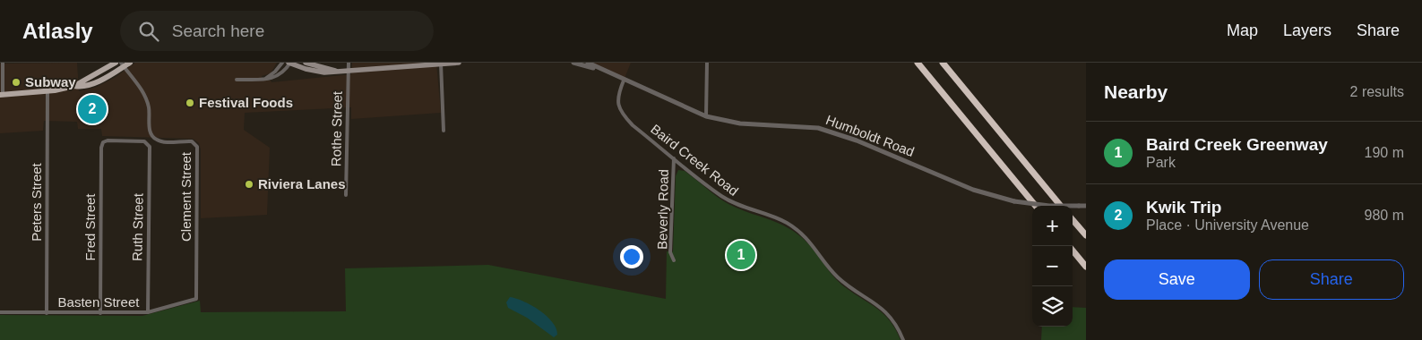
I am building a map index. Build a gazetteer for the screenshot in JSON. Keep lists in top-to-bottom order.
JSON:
{
  "streets": {
    "street": [
      "Rothe Street",
      "Humboldt Road",
      "Baird Creek Road",
      "Clement Street",
      "Peters Street",
      "Beverly Road",
      "Fred Street",
      "Ruth Street",
      "Basten Street"
    ]
  },
  "crossings": [
    ["Humboldt Road", "Baird Creek Road"],
    ["Baird Creek Road", "Beverly Road"],
    ["Clement Street", "Basten Street"],
    ["Peters Street", "Basten Street"],
    ["Fred Street", "Ruth Street"],
    ["Fred Street", "Basten Street"],
    ["Ruth Street", "Basten Street"]
  ],
  "places": ["Subway", "Festival Foods", "Riviera Lanes"],
  "page": {
    "header": "Atlasly",
    "search": "Search here",
    "nav": ["Map", "Layers", "Share"],
    "heading": ["Nearby", "2 results"],
    "pins": ["2", "1"],
    "list": [
      {
        "mark": "1",
        "name": "Baird Creek Greenway",
        "note": "Park",
        "value": "190 m"
      },
      {
        "mark": "2",
        "name": "Kwik Trip",
        "note": "Place · University Avenue",
        "value": "980 m"
      }
    ],
    "map_buttons": ["+", "−"],
    "buttons": ["Save", "Share"]
  }
}
